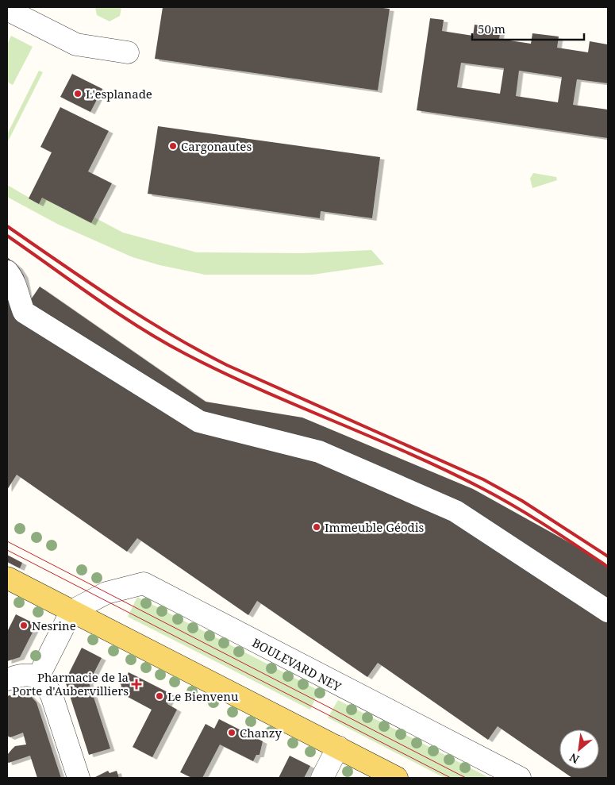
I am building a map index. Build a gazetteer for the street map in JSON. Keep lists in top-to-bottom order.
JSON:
{
  "streets": {
    "street": ["BOULEVARD NEY"]
  },
  "places": {
    "other": [
      "L'esplanade",
      "Cargonautes",
      "Immeuble Géodis",
      "Nesrine",
      "Le Bienvenu",
      "Chanzy"
    ],
    "health": ["Pharmacie de la Porte d'Aubervilliers"]
  },
  "scale_bar": "50 m",
  "north": "bottom left"
}
